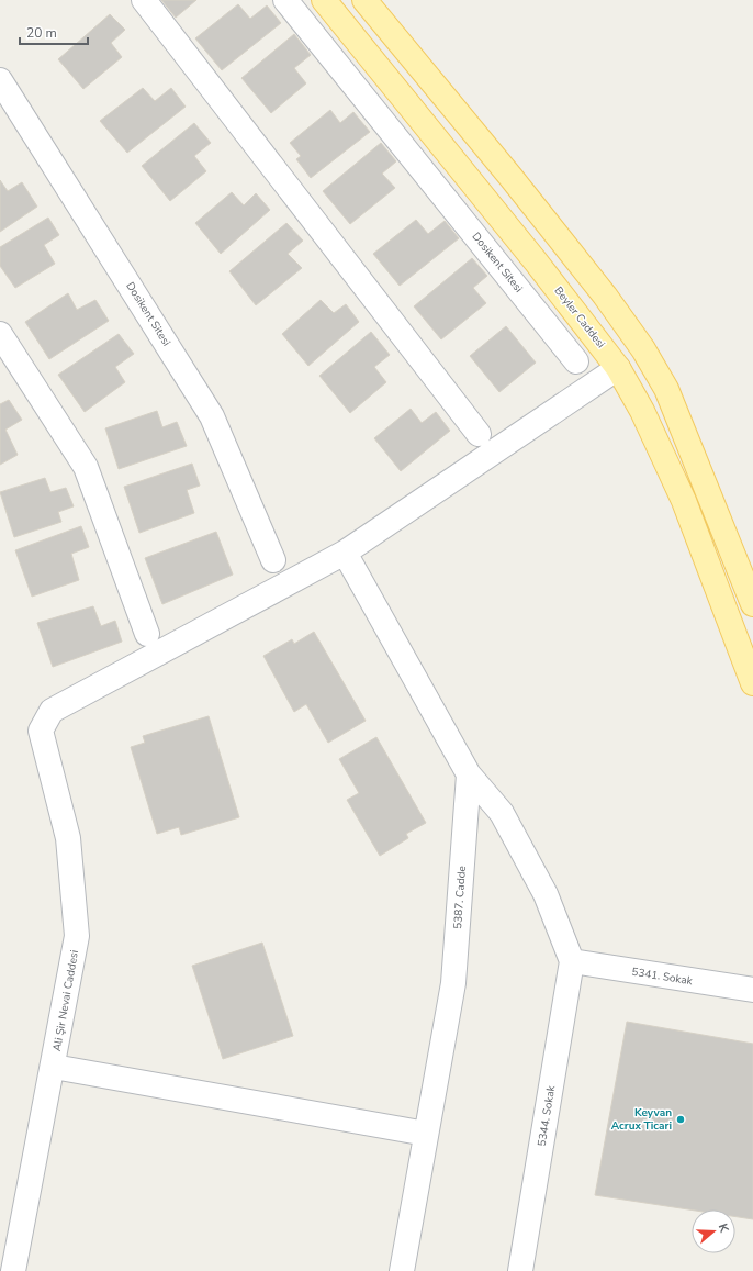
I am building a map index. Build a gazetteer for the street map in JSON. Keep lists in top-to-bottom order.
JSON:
{
  "streets": {
    "main road": ["Beyler Caddesi"],
    "street": [
      "Dosikent Sitesi",
      "5387. Cadde",
      "5341. Sokak",
      "Ali Şir Nevai Caddesi",
      "5344. Sokak"
    ]
  },
  "crossings": [
    ["5341. Sokak", "5344. Sokak"]
  ],
  "places": ["Keyvan Acrux Ticari"],
  "scale_bar": "20 m",
  "north": "right"
}
